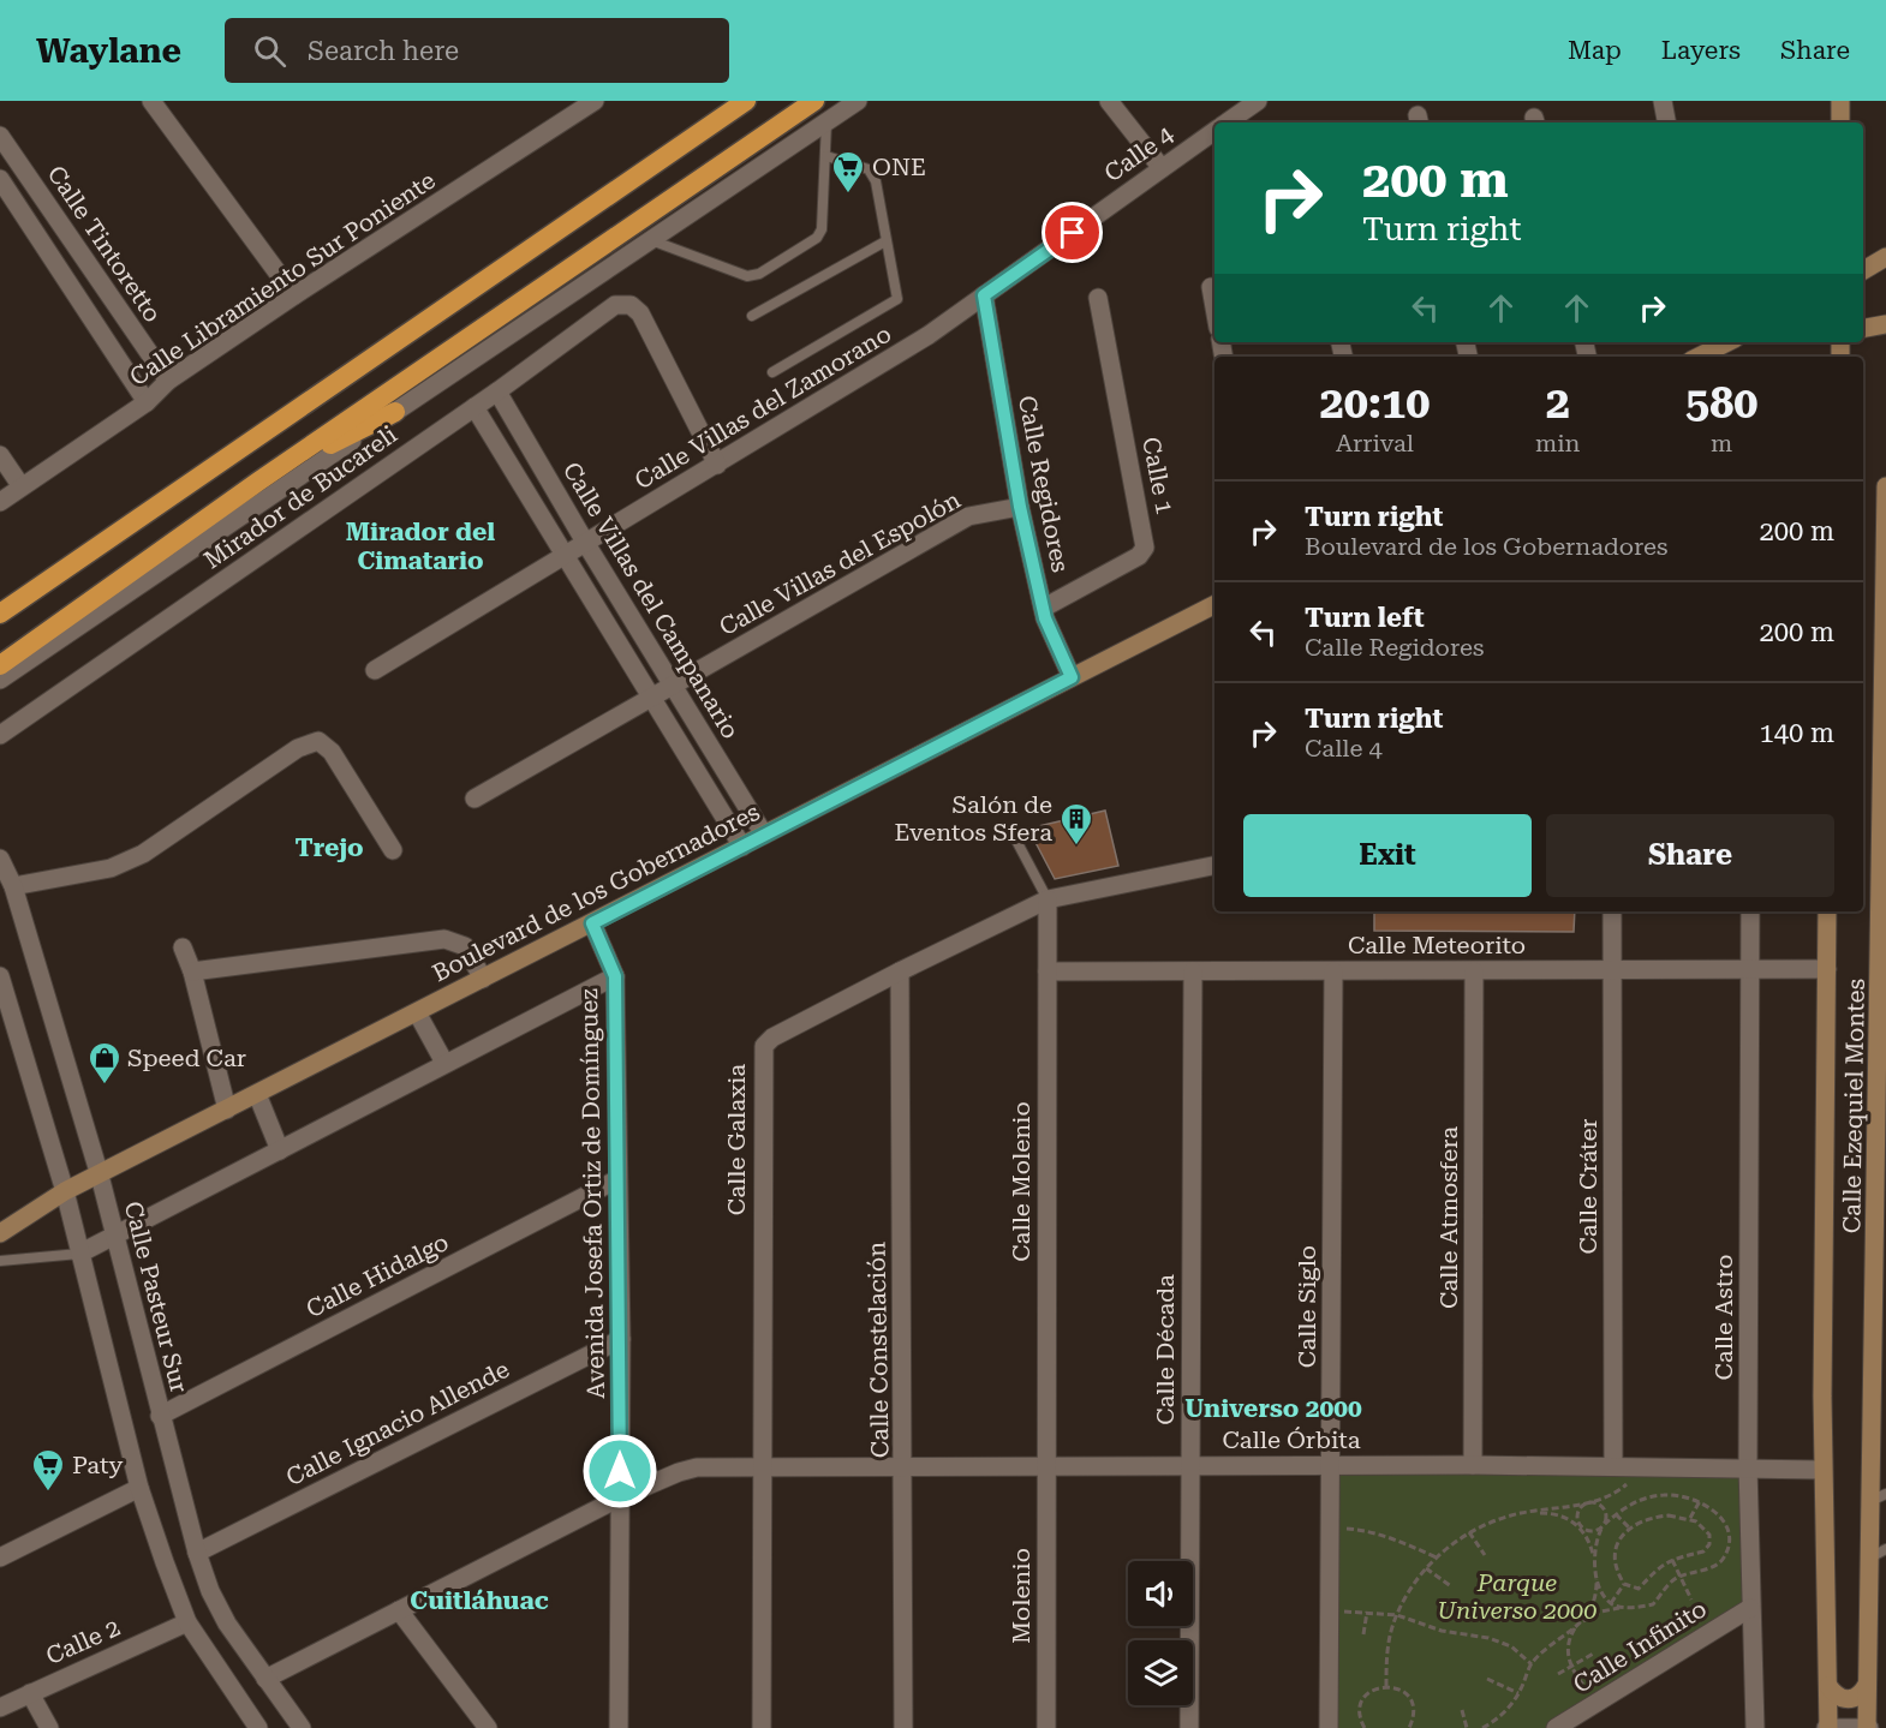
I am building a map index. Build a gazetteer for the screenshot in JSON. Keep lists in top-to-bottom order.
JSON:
{
  "streets": {
    "main road": ["Boulevard de los Gobernadores", "Calle Ezequiel Montes"],
    "street": [
      "Calle 4",
      "Calle Tintoretto",
      "Calle Libramiento Sur Poniente",
      "Calle Villas del Zamorano",
      "Calle 1",
      "Calle Regidores",
      "Mirador de Bucareli",
      "Calle Villas del Espolón",
      "Calle Villas del Campanario",
      "Calle Meteorito",
      "Calle Galaxia",
      "Calle Molenio",
      "Calle Cráter",
      "Avenida Josefa Ortiz de Domínguez",
      "Calle Atmosfera",
      "Calle Hidalgo",
      "Calle Pasteur Sur",
      "Calle Siglo",
      "Calle Astro",
      "Calle Constelación",
      "Calle Década",
      "Calle Ignacio Allende",
      "Calle Órbita",
      "Molenio",
      "Calle 2",
      "Calle Infinito"
    ]
  },
  "crossings": [
    ["Calle 4", "Calle Villas del Zamorano"],
    ["Calle 4", "Calle Regidores"],
    ["Calle Tintoretto", "Calle Libramiento Sur Poniente"],
    ["Calle Villas del Zamorano", "Calle Regidores"],
    ["Calle Villas del Zamorano", "Mirador de Bucareli"],
    ["Calle Villas del Zamorano", "Calle Villas del Campanario"],
    ["Calle 1", "Calle Regidores"],
    ["Calle Regidores", "Calle Villas del Espolón"],
    ["Calle Regidores", "Boulevard de los Gobernadores"],
    ["Mirador de Bucareli", "Calle Villas del Campanario"],
    ["Calle Villas del Espolón", "Calle Villas del Campanario"],
    ["Calle Villas del Campanario", "Boulevard de los Gobernadores"],
    ["Boulevard de los Gobernadores", "Avenida Josefa Ortiz de Domínguez"],
    ["Boulevard de los Gobernadores", "Calle Pasteur Sur"],
    ["Calle Meteorito", "Calle Ezequiel Montes"],
    ["Calle Meteorito", "Calle Molenio"],
    ["Calle Meteorito", "Calle Cráter"],
    ["Calle Meteorito", "Calle Atmosfera"],
    ["Calle Meteorito", "Calle Siglo"],
    ["Calle Meteorito", "Calle Astro"],
    ["Calle Meteorito", "Calle Década"],
    ["Calle Ezequiel Montes", "Calle Órbita"],
    ["Calle Galaxia", "Calle Molenio"],
    ["Calle Galaxia", "Calle Constelación"],
    ["Calle Galaxia", "Calle Órbita"],
    ["Calle Molenio", "Calle Órbita"],
    ["Calle Molenio", "Molenio"],
    ["Calle Cráter", "Calle Órbita"],
    ["Avenida Josefa Ortiz de Domínguez", "Calle Hidalgo"],
    ["Avenida Josefa Ortiz de Domínguez", "Calle Ignacio Allende"],
    ["Avenida Josefa Ortiz de Domínguez", "Calle Órbita"],
    ["Calle Atmosfera", "Calle Órbita"],
    ["Calle Hidalgo", "Calle Pasteur Sur"],
    ["Calle Pasteur Sur", "Calle Ignacio Allende"],
    ["Calle Pasteur Sur", "Calle Órbita"],
    ["Calle Siglo", "Calle Órbita"],
    ["Calle Astro", "Calle Órbita"],
    ["Calle Astro", "Calle Infinito"],
    ["Calle Constelación", "Calle Órbita"],
    ["Calle Década", "Calle Órbita"],
    ["Calle Órbita", "Molenio"]
  ],
  "districts": [
    "Mirador del Cimatario",
    "Trejo",
    "Universo 2000",
    "Cuitláhuac"
  ],
  "parks": ["Parque Universo 2000"],
  "places": {
    "supermarket": ["ONE", "Paty"],
    "building": ["Salón de Eventos Sfera"],
    "shop": ["Speed Car"]
  },
  "page": {
    "header": "Waylane",
    "search": "Search here",
    "nav": ["Map", "Layers", "Share"],
    "turn": ["200 m", "Turn right"],
    "eta": [
      "20:10",
      "Arrival",
      "2",
      "min",
      "580",
      "m"
    ],
    "list": [
      {
        "name": "Turn right",
        "note": "Boulevard de los Gobernadores",
        "value": "200 m"
      },
      {
        "name": "Turn left",
        "note": "Calle Regidores",
        "value": "200 m"
      },
      {
        "name": "Turn right",
        "note": "Calle 4",
        "value": "140 m"
      }
    ],
    "buttons": ["Exit", "Share"]
  }
}
